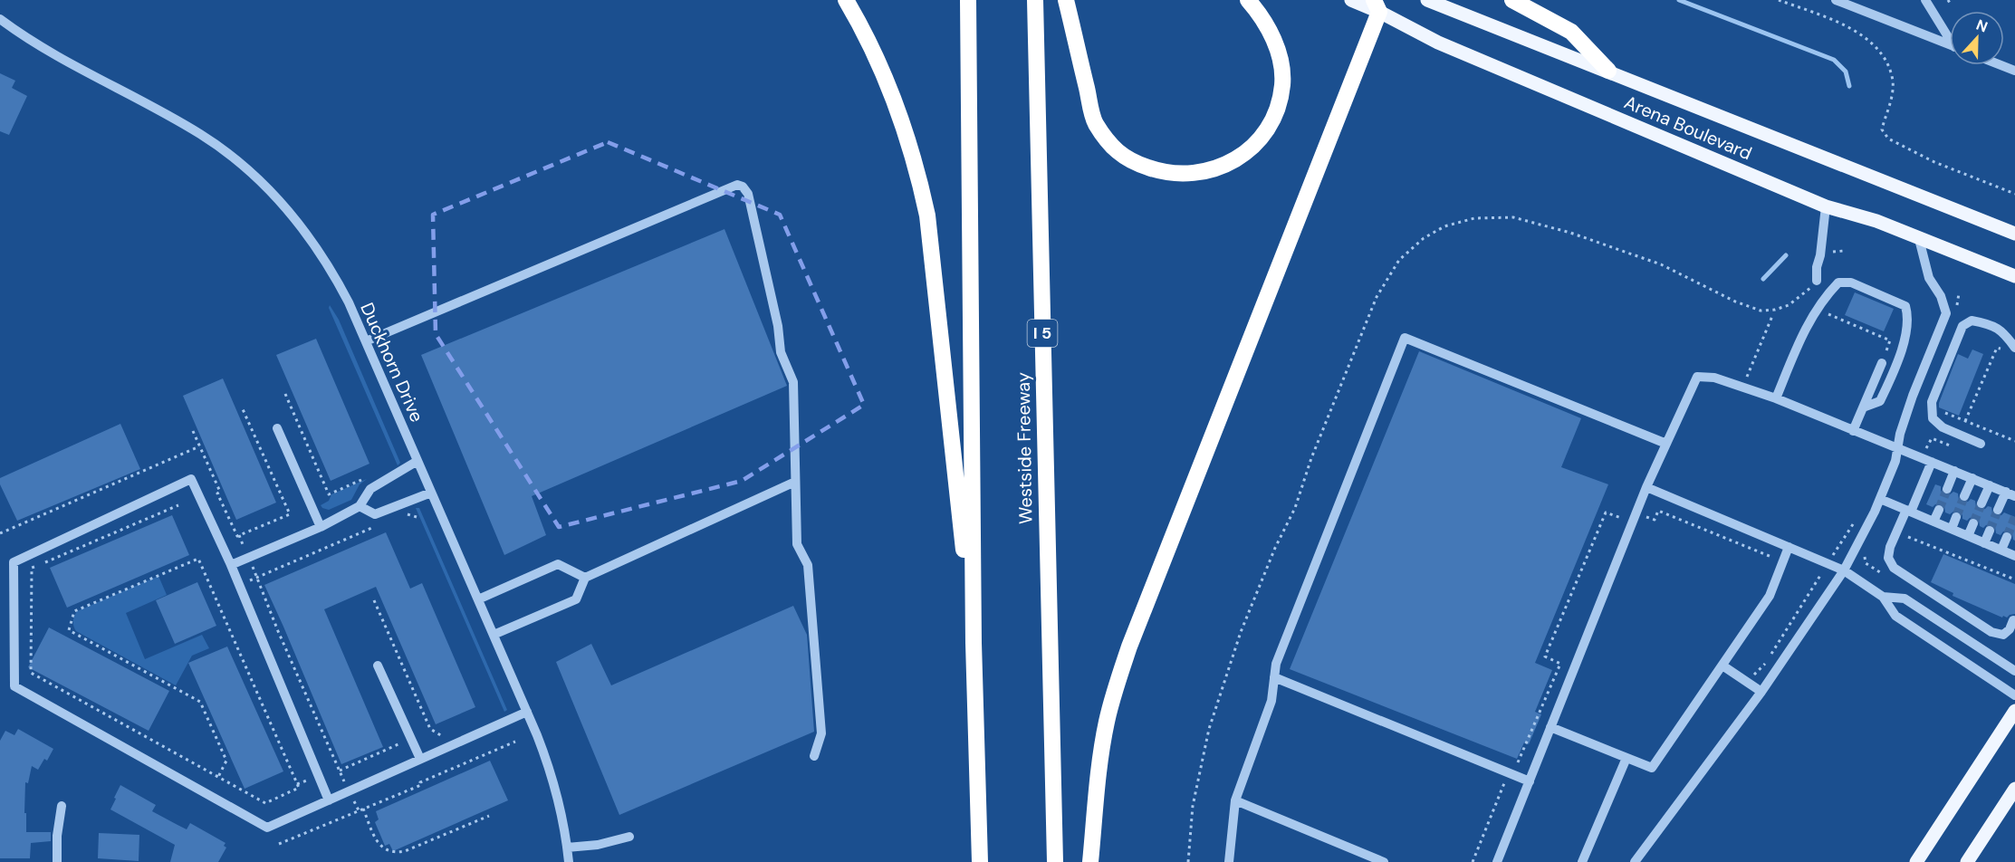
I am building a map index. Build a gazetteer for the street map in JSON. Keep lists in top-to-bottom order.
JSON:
{
  "streets": {
    "highway": ["I 5", "Westside Freeway"],
    "main road": ["Arena Boulevard"],
    "street": ["Duckhorn Drive"]
  },
  "north": "top"
}
